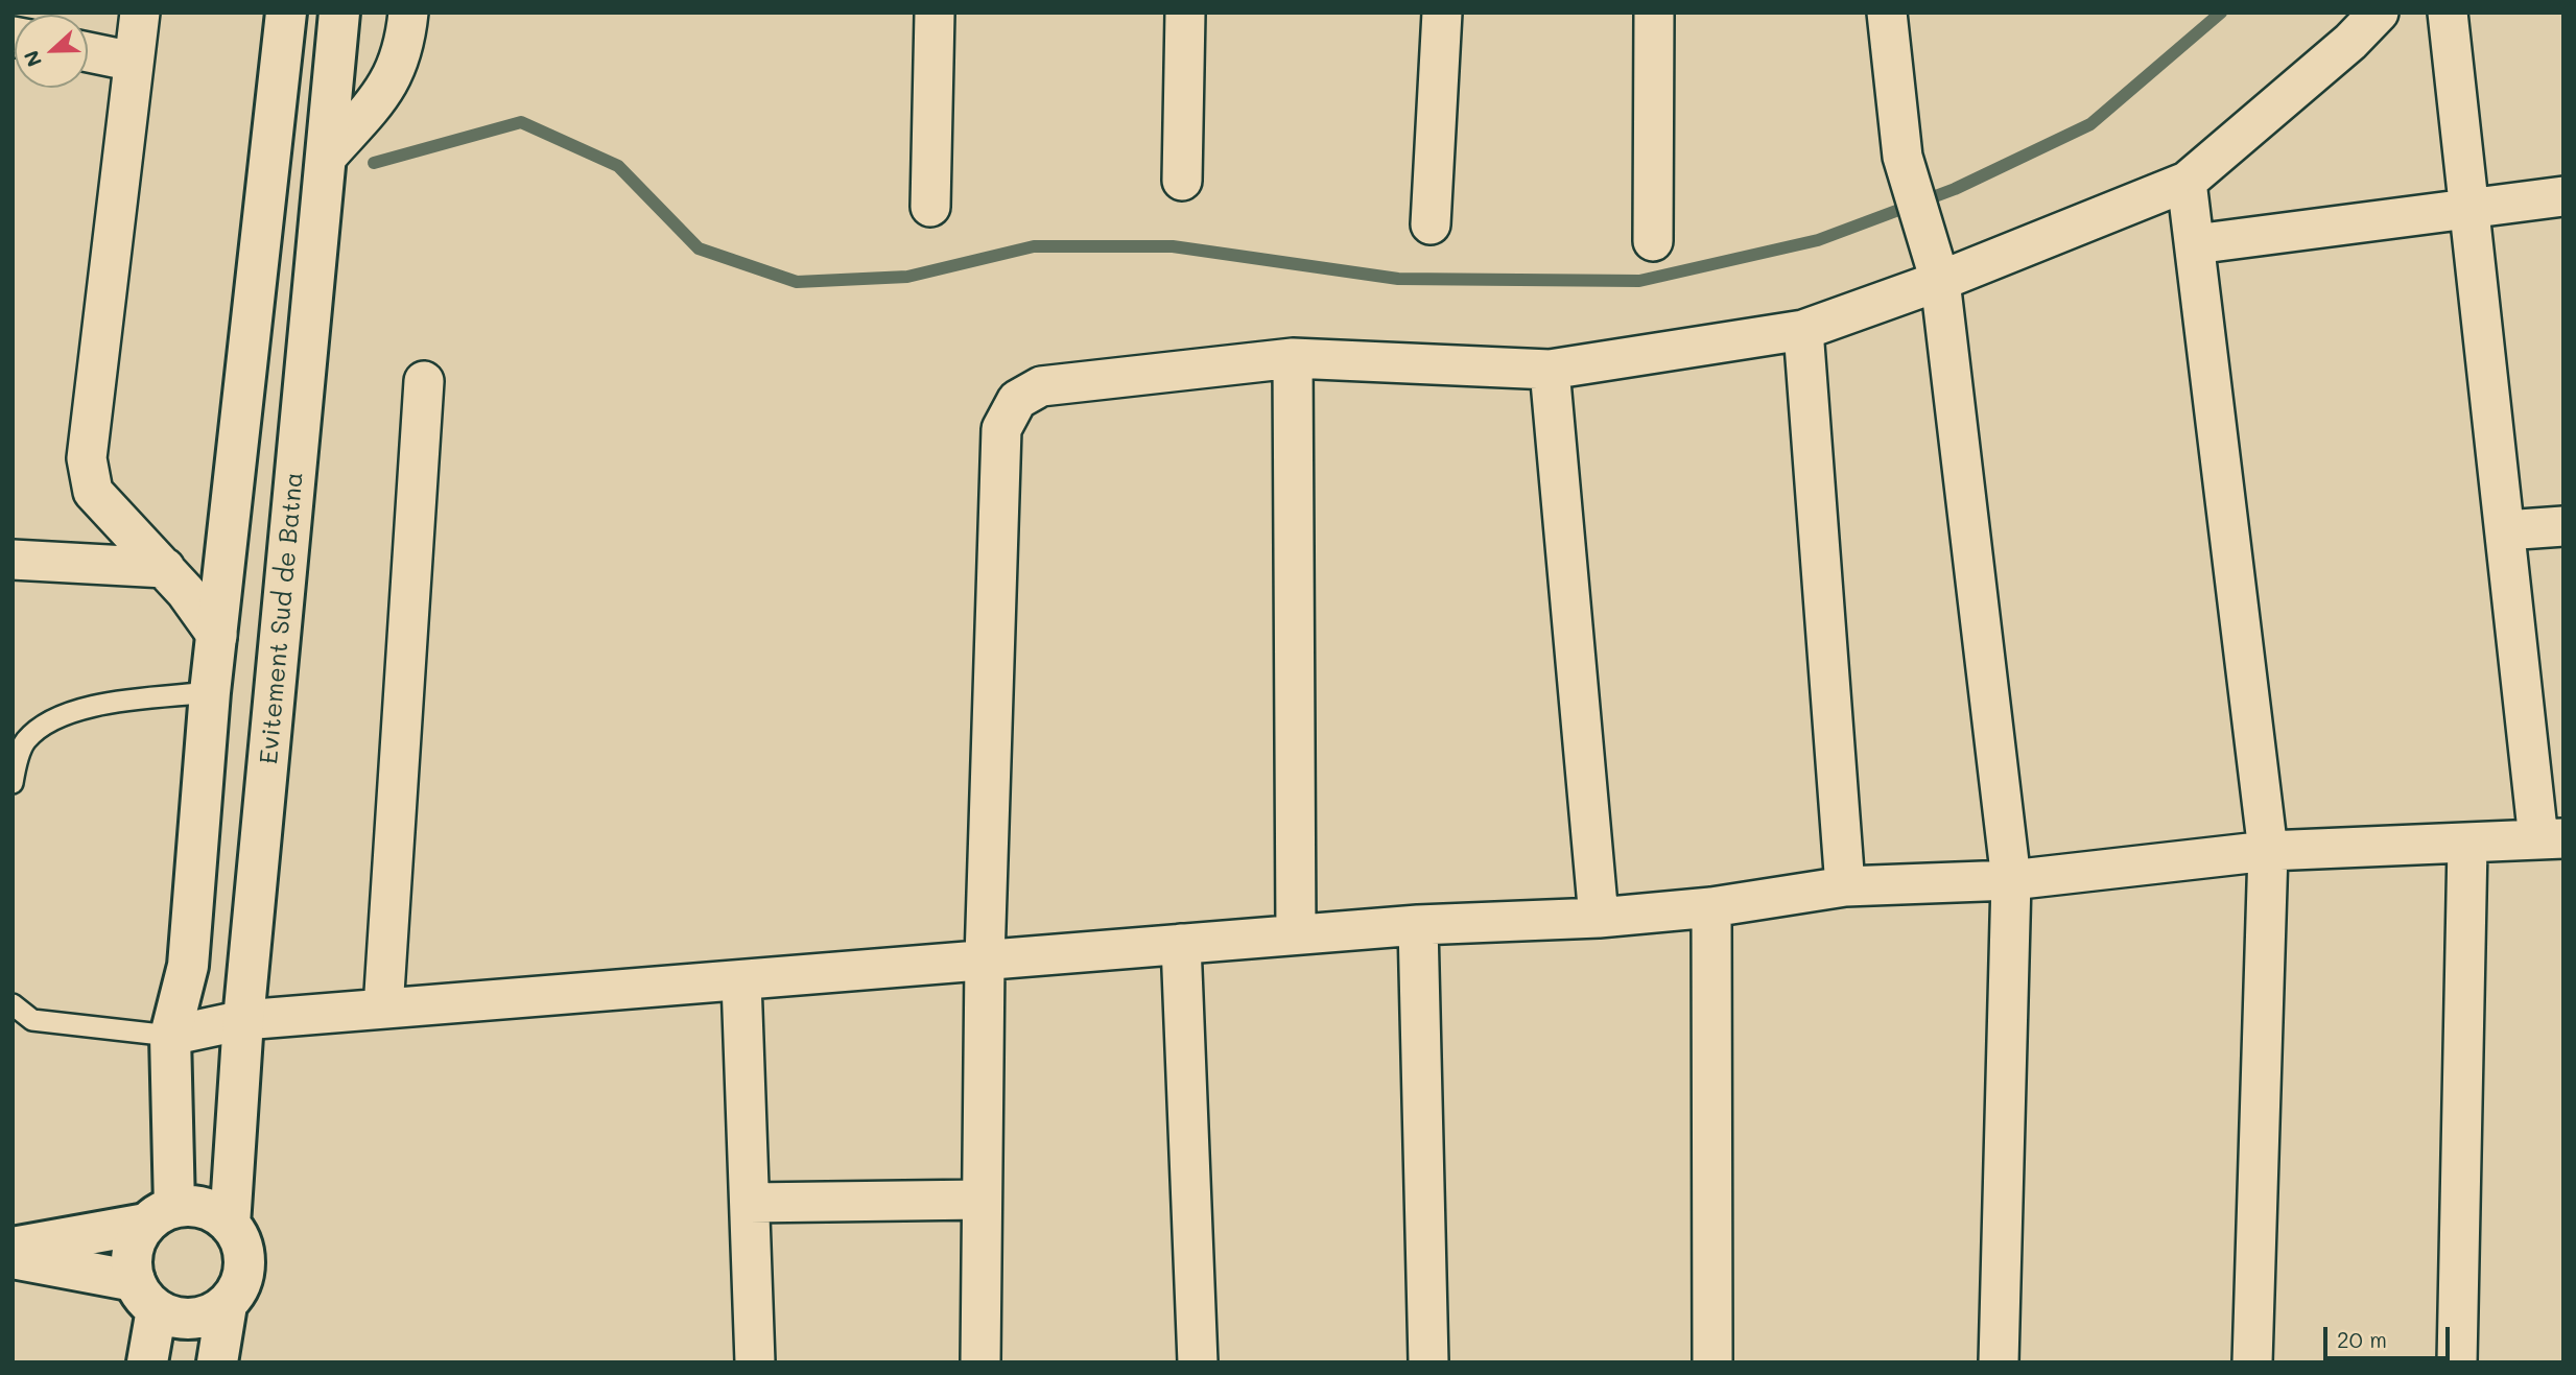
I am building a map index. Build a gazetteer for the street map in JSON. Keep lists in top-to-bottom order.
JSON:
{
  "streets": {
    "main road": ["Evitement Sud de Batna"]
  },
  "scale_bar": "20 m",
  "north": "left"
}
